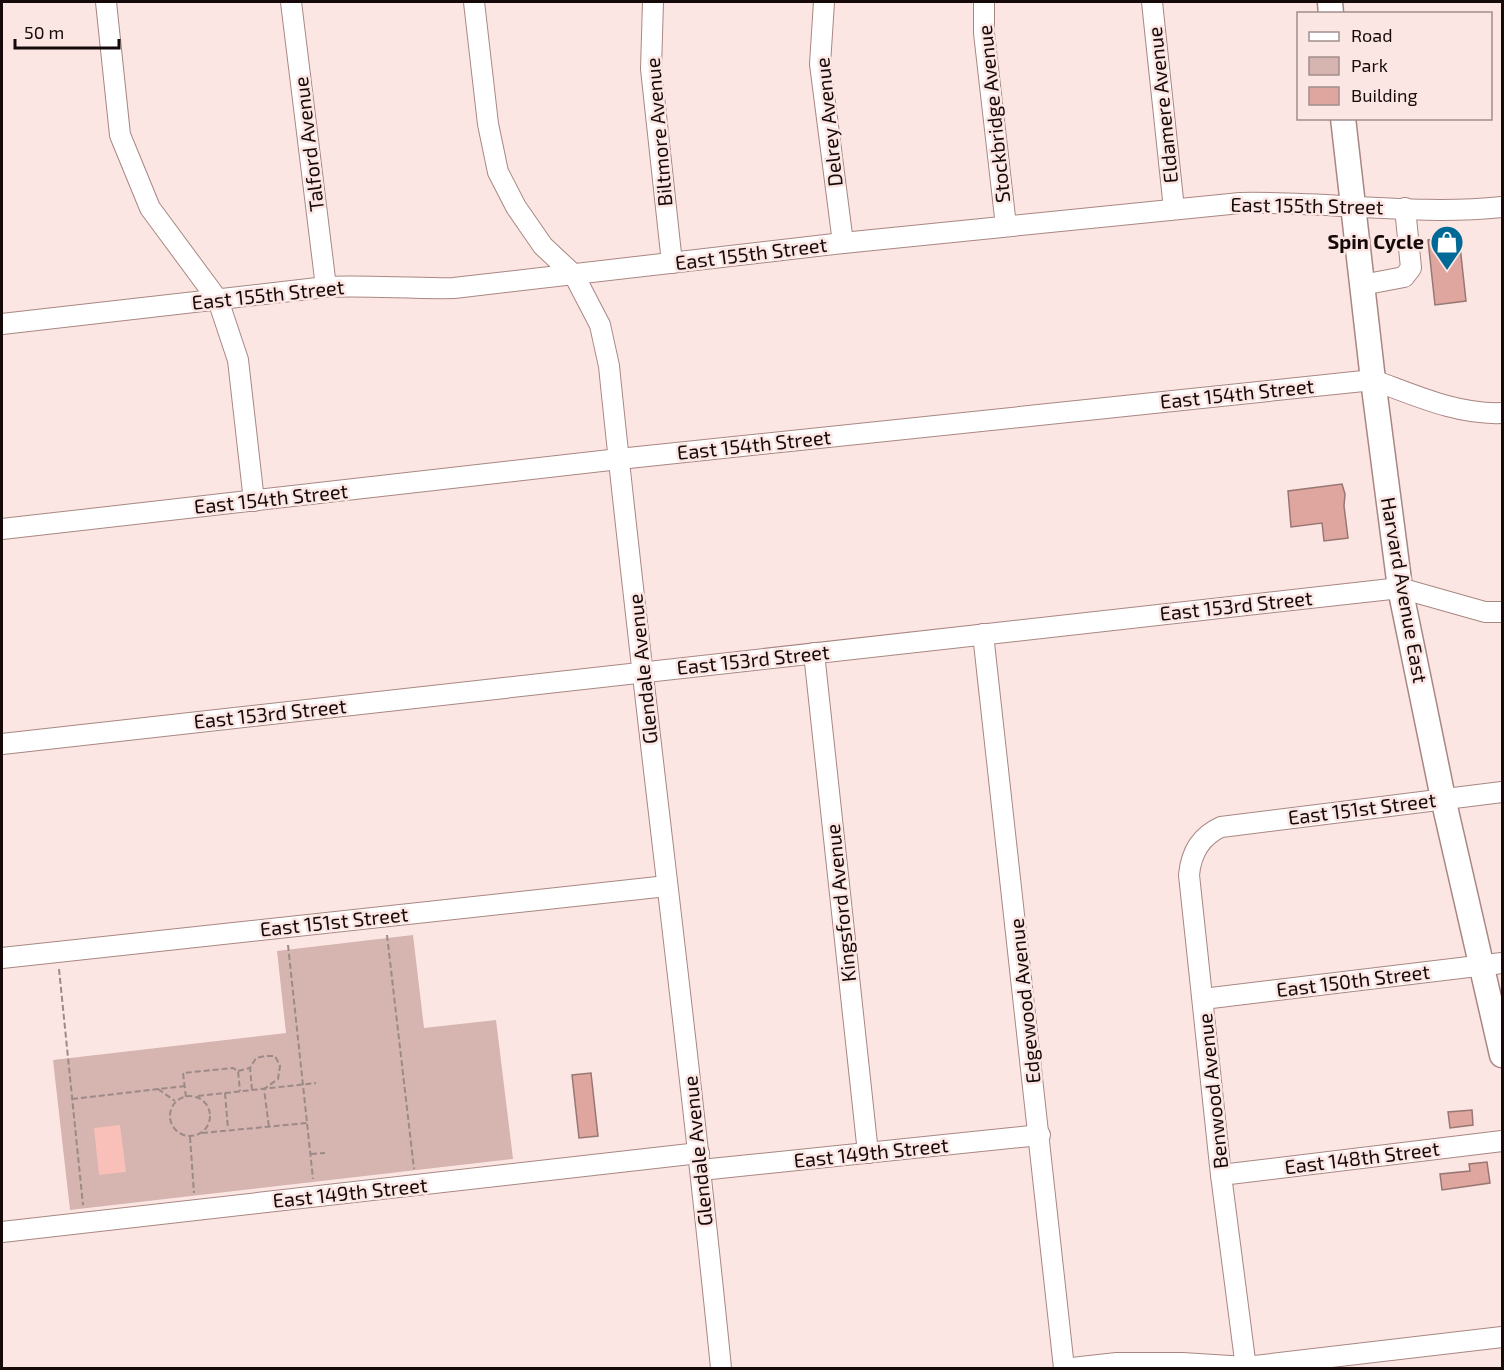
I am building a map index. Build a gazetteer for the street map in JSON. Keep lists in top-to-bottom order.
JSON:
{
  "streets": {
    "main road": ["Harvard Avenue East"],
    "street": [
      "Eldamere Avenue",
      "Stockbridge Avenue",
      "Delrey Avenue",
      "Biltmore Avenue",
      "Talford Avenue",
      "East 155th Street",
      "East 154th Street",
      "East 153rd Street",
      "Glendale Avenue",
      "East 151st Street",
      "Kingsford Avenue",
      "East 150th Street",
      "Edgewood Avenue",
      "Benwood Avenue",
      "East 149th Street",
      "East 148th Street"
    ]
  },
  "crossings": [
    ["Eldamere Avenue", "East 155th Street"],
    ["Stockbridge Avenue", "East 155th Street"],
    ["Delrey Avenue", "East 155th Street"],
    ["Biltmore Avenue", "East 155th Street"],
    ["Talford Avenue", "East 155th Street"],
    ["East 155th Street", "Harvard Avenue East"],
    ["East 155th Street", "Glendale Avenue"],
    ["East 154th Street", "Harvard Avenue East"],
    ["East 154th Street", "Glendale Avenue"],
    ["Harvard Avenue East", "East 153rd Street"],
    ["Harvard Avenue East", "East 151st Street"],
    ["Harvard Avenue East", "East 150th Street"],
    ["East 153rd Street", "Glendale Avenue"],
    ["East 153rd Street", "Kingsford Avenue"],
    ["East 153rd Street", "Edgewood Avenue"],
    ["Glendale Avenue", "East 151st Street"],
    ["Glendale Avenue", "East 149th Street"],
    ["East 151st Street", "Benwood Avenue"],
    ["Kingsford Avenue", "East 149th Street"],
    ["East 150th Street", "Benwood Avenue"],
    ["Edgewood Avenue", "East 149th Street"],
    ["Benwood Avenue", "East 148th Street"]
  ],
  "places": {
    "shop": ["Spin Cycle"]
  },
  "legend": ["Road", "Park", "Building"],
  "scale_bar": "50 m"
}
